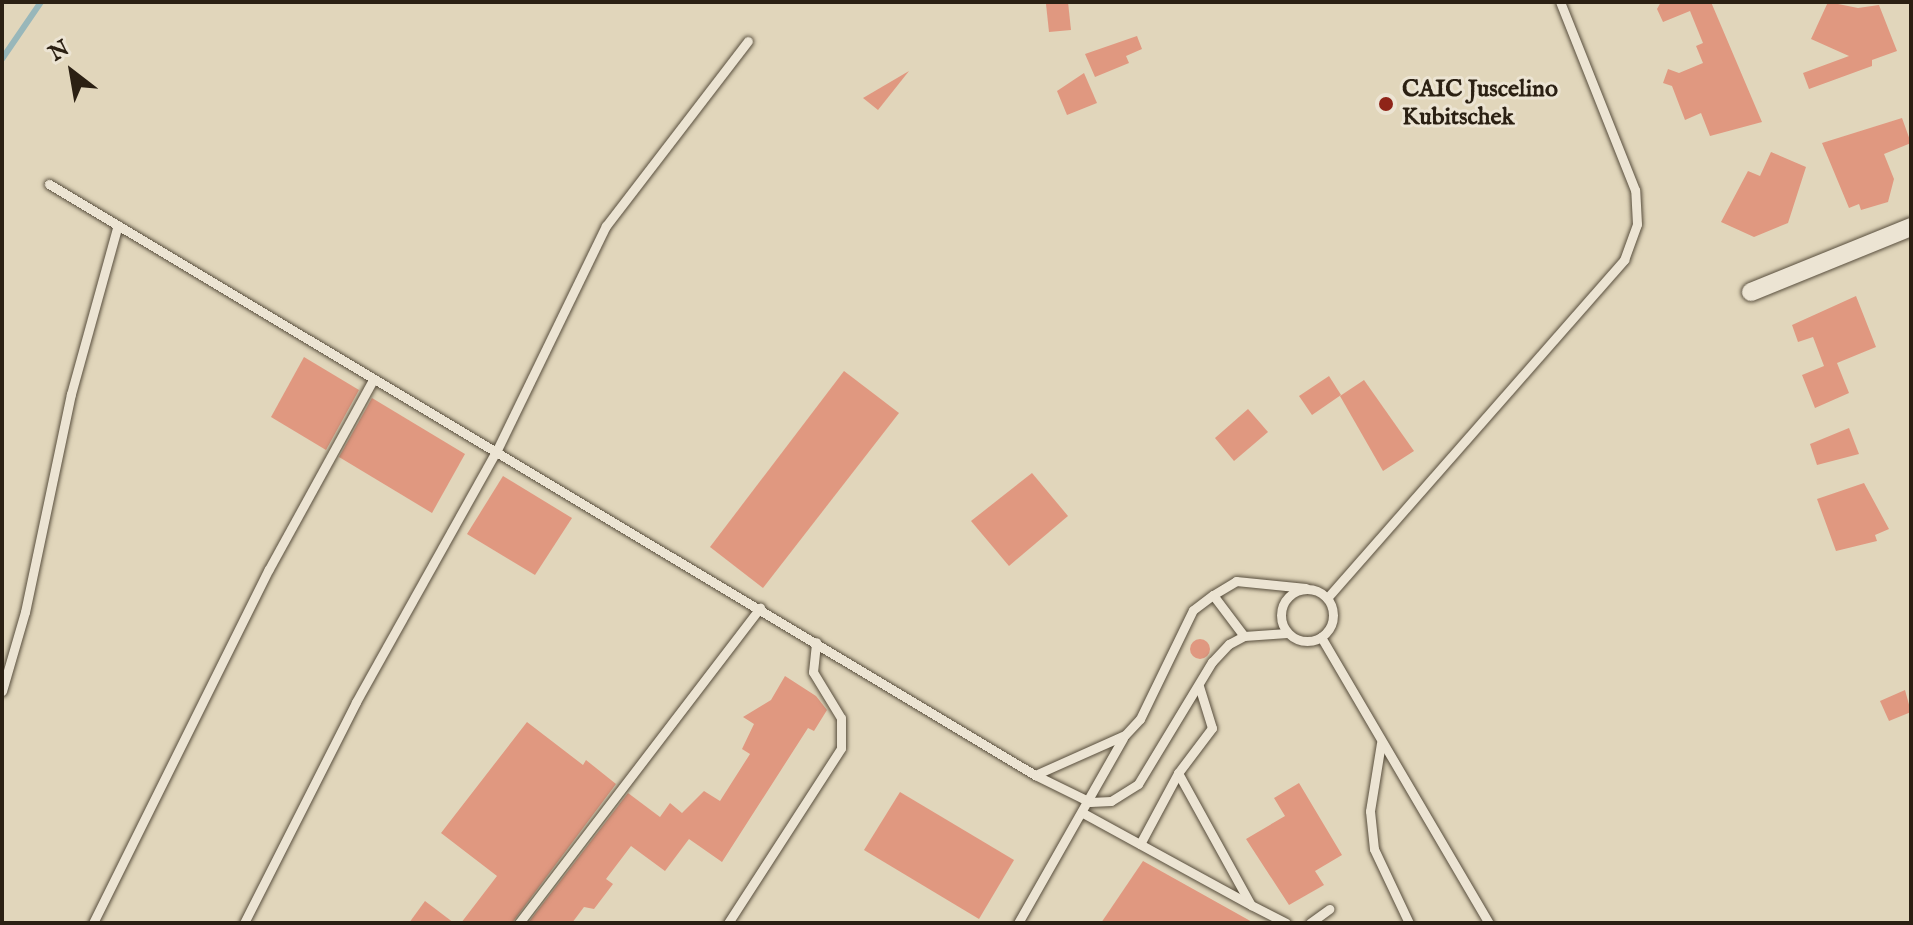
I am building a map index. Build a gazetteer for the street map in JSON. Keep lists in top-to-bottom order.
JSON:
{
  "places": ["CAIC Juscelino Kubitschek"],
  "north": "top left"
}
